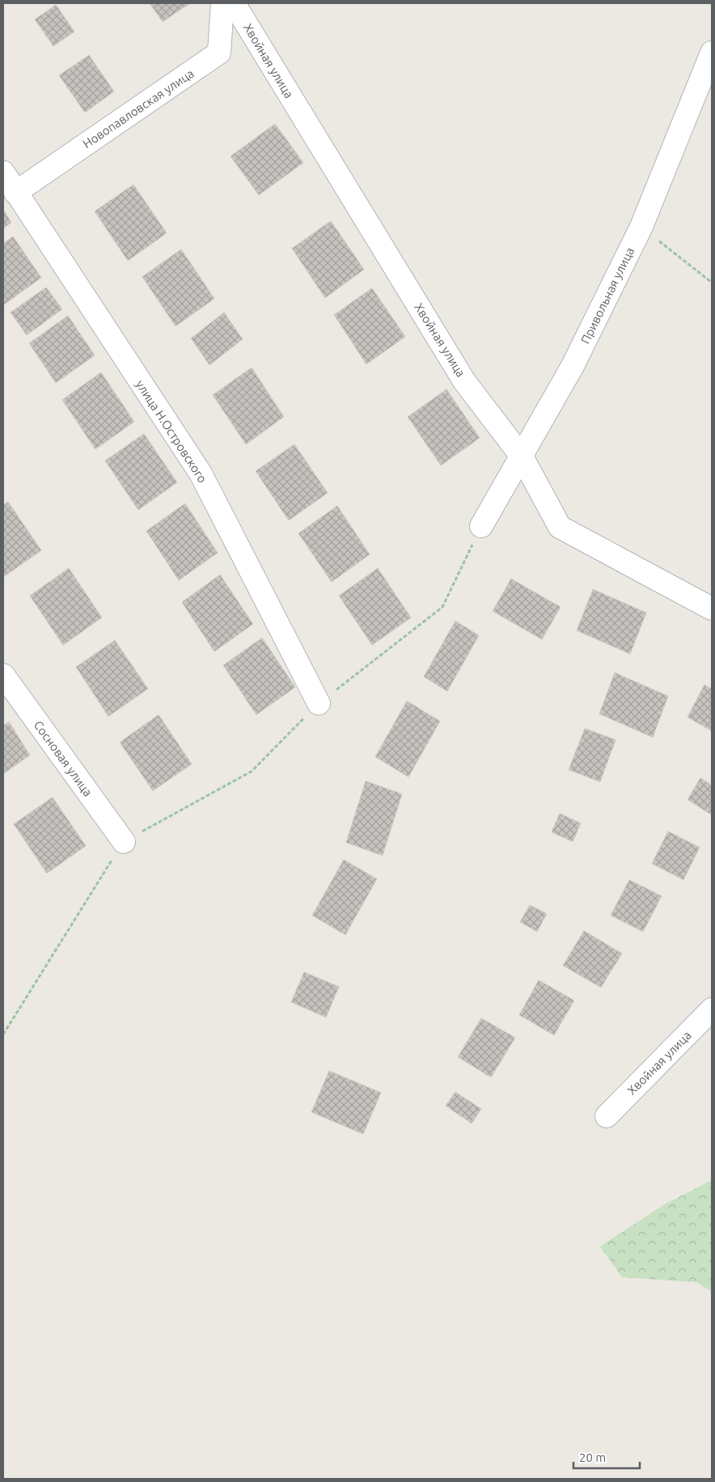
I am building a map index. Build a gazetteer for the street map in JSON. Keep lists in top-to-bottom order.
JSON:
{
  "streets": {
    "street": [
      "Хвойная улица",
      "Новопавловская улица",
      "Привольная улица",
      "улица Н.Островского",
      "Сосновая улица"
    ]
  },
  "crossings": [
    ["Хвойная улица", "Привольная улица"],
    ["Новопавловская улица", "улица Н.Островского"]
  ],
  "scale_bar": "20 m"
}
